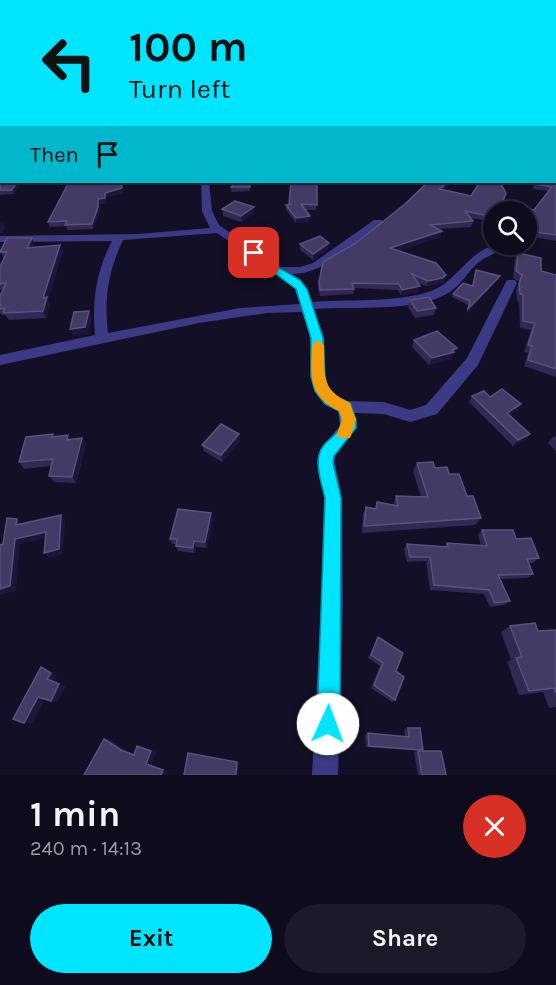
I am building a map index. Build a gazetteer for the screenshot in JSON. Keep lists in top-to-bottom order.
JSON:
{
  "page": {
    "turn": ["100 m", "Turn left"],
    "then": "Then",
    "heading": ["1 min", "240 m · 14:13"],
    "buttons": ["Exit", "Share"]
  }
}
